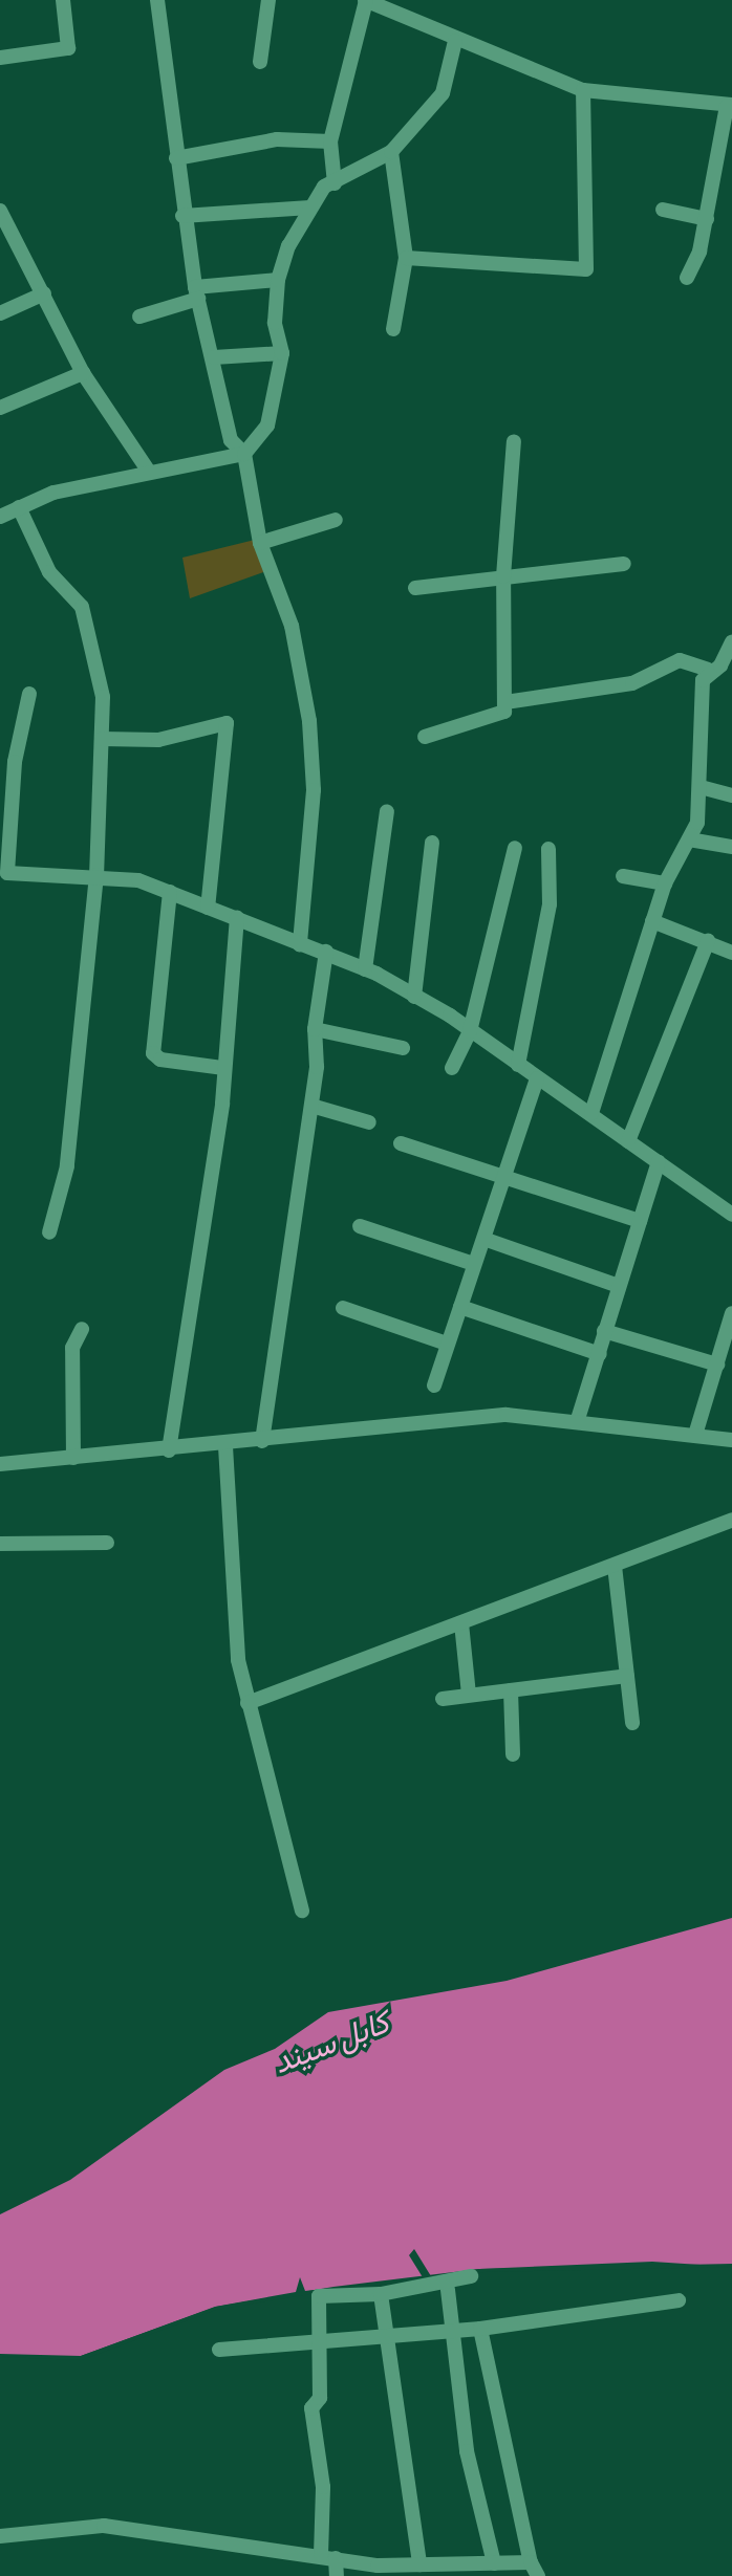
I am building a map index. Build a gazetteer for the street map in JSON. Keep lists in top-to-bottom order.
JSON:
{
  "water": ["کابل سيند"]
}
